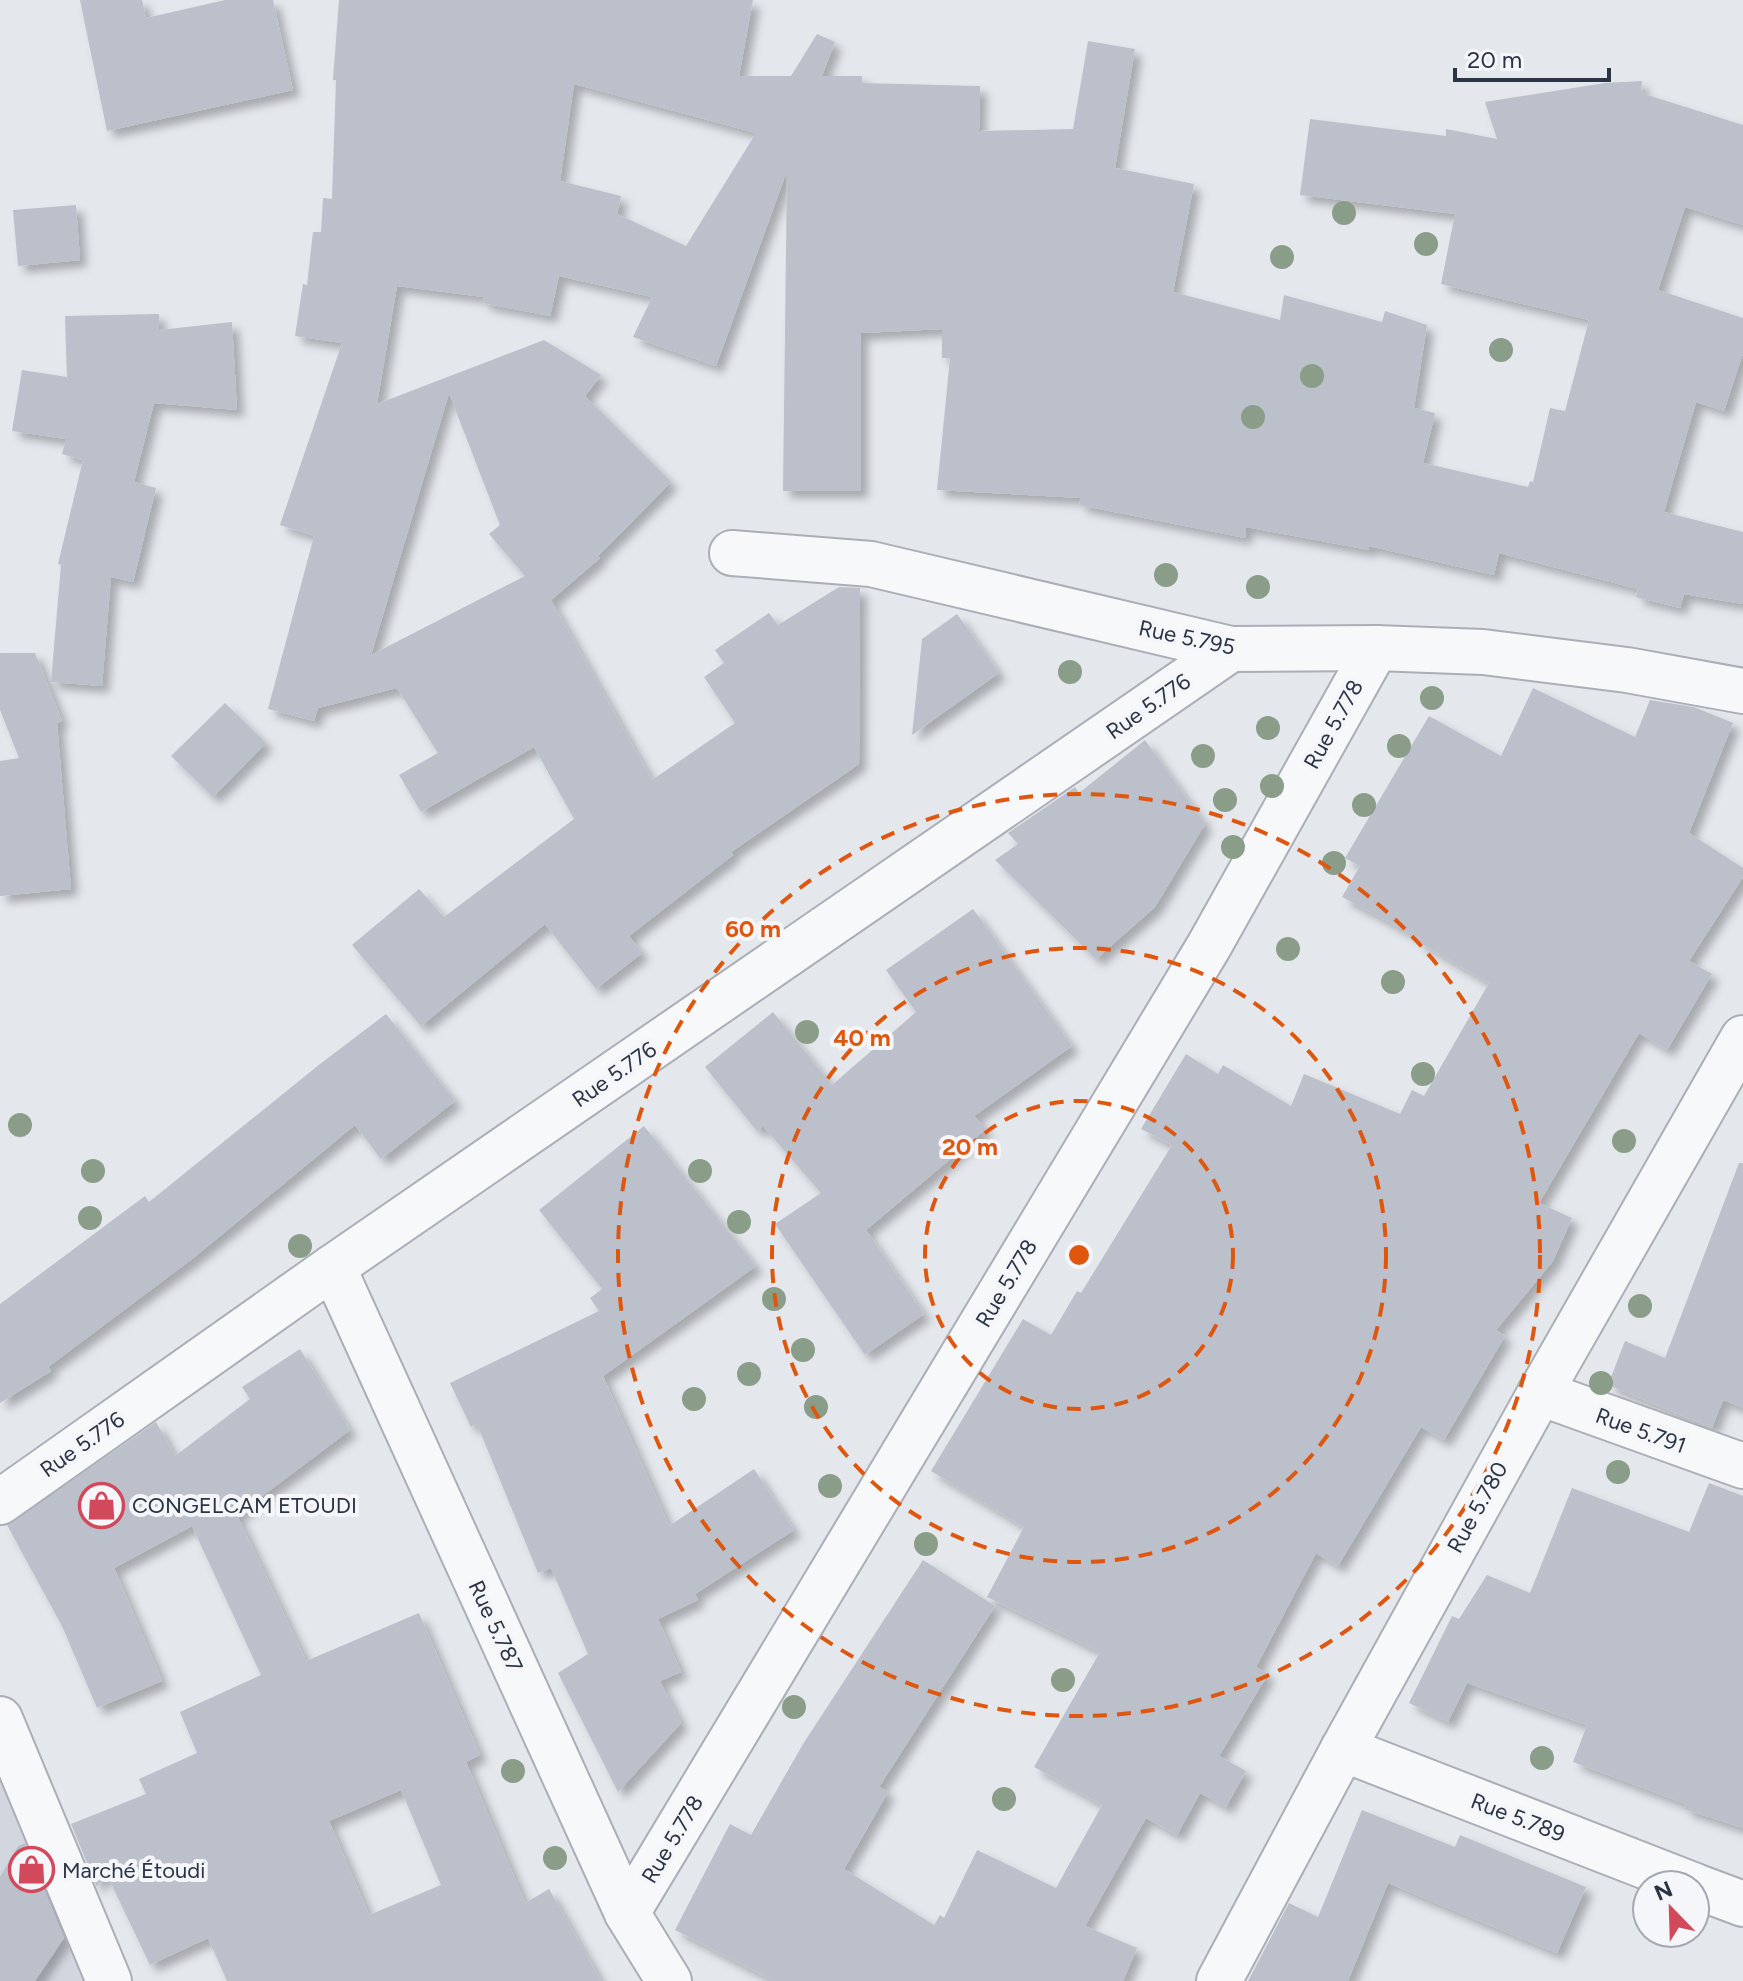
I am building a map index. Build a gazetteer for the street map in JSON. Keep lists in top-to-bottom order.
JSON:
{
  "streets": {
    "street": [
      "Rue 5.795",
      "Rue 5.776",
      "Rue 5.778",
      "Rue 5.791",
      "Rue 5.780",
      "Rue 5.787",
      "Rue 5.789"
    ]
  },
  "crossings": [
    ["Rue 5.795", "Rue 5.776"],
    ["Rue 5.795", "Rue 5.778"],
    ["Rue 5.776", "Rue 5.787"],
    ["Rue 5.778", "Rue 5.787"],
    ["Rue 5.791", "Rue 5.780"],
    ["Rue 5.780", "Rue 5.789"]
  ],
  "places": {
    "shop": ["CONGELCAM ETOUDI", "Marché Étoudi"]
  },
  "scale_bar": "20 m",
  "north": "top left",
  "rings": ["60 m", "40 m", "20 m"]
}
